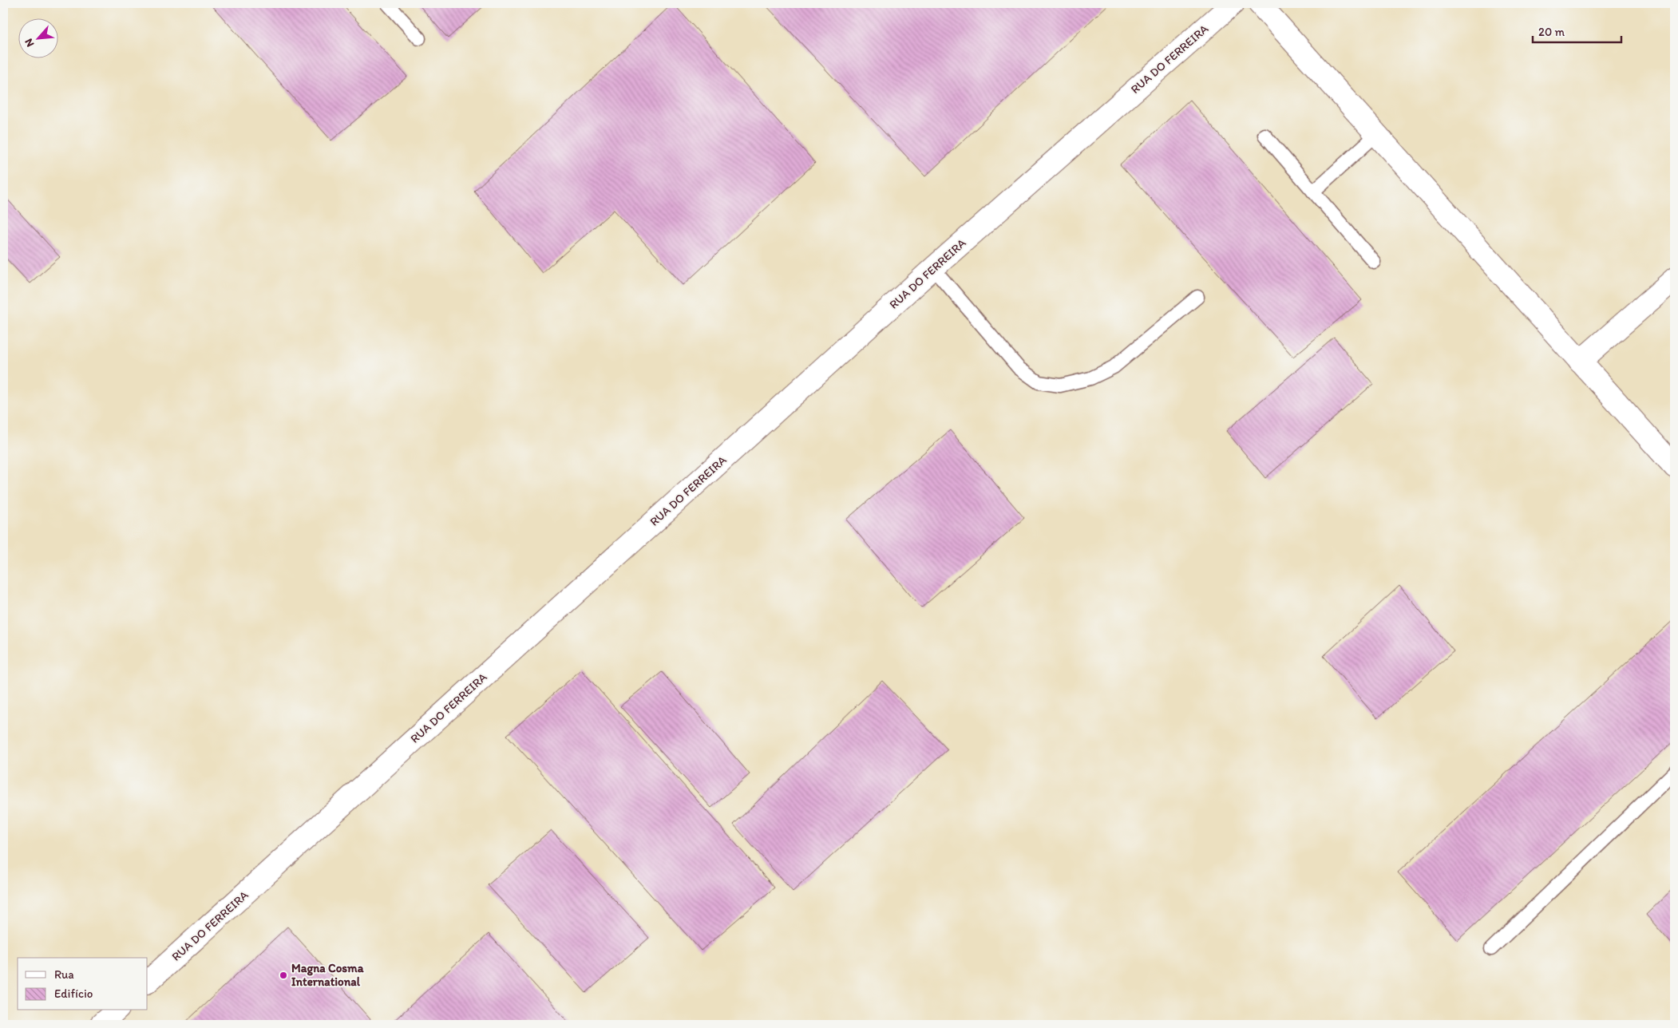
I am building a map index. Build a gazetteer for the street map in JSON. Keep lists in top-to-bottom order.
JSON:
{
  "streets": {
    "street": ["RUA DO FERREIRA"]
  },
  "places": ["Magna Cosma International"],
  "legend": ["Rua", "Edifício"],
  "scale_bar": "20 m",
  "north": "bottom left"
}
